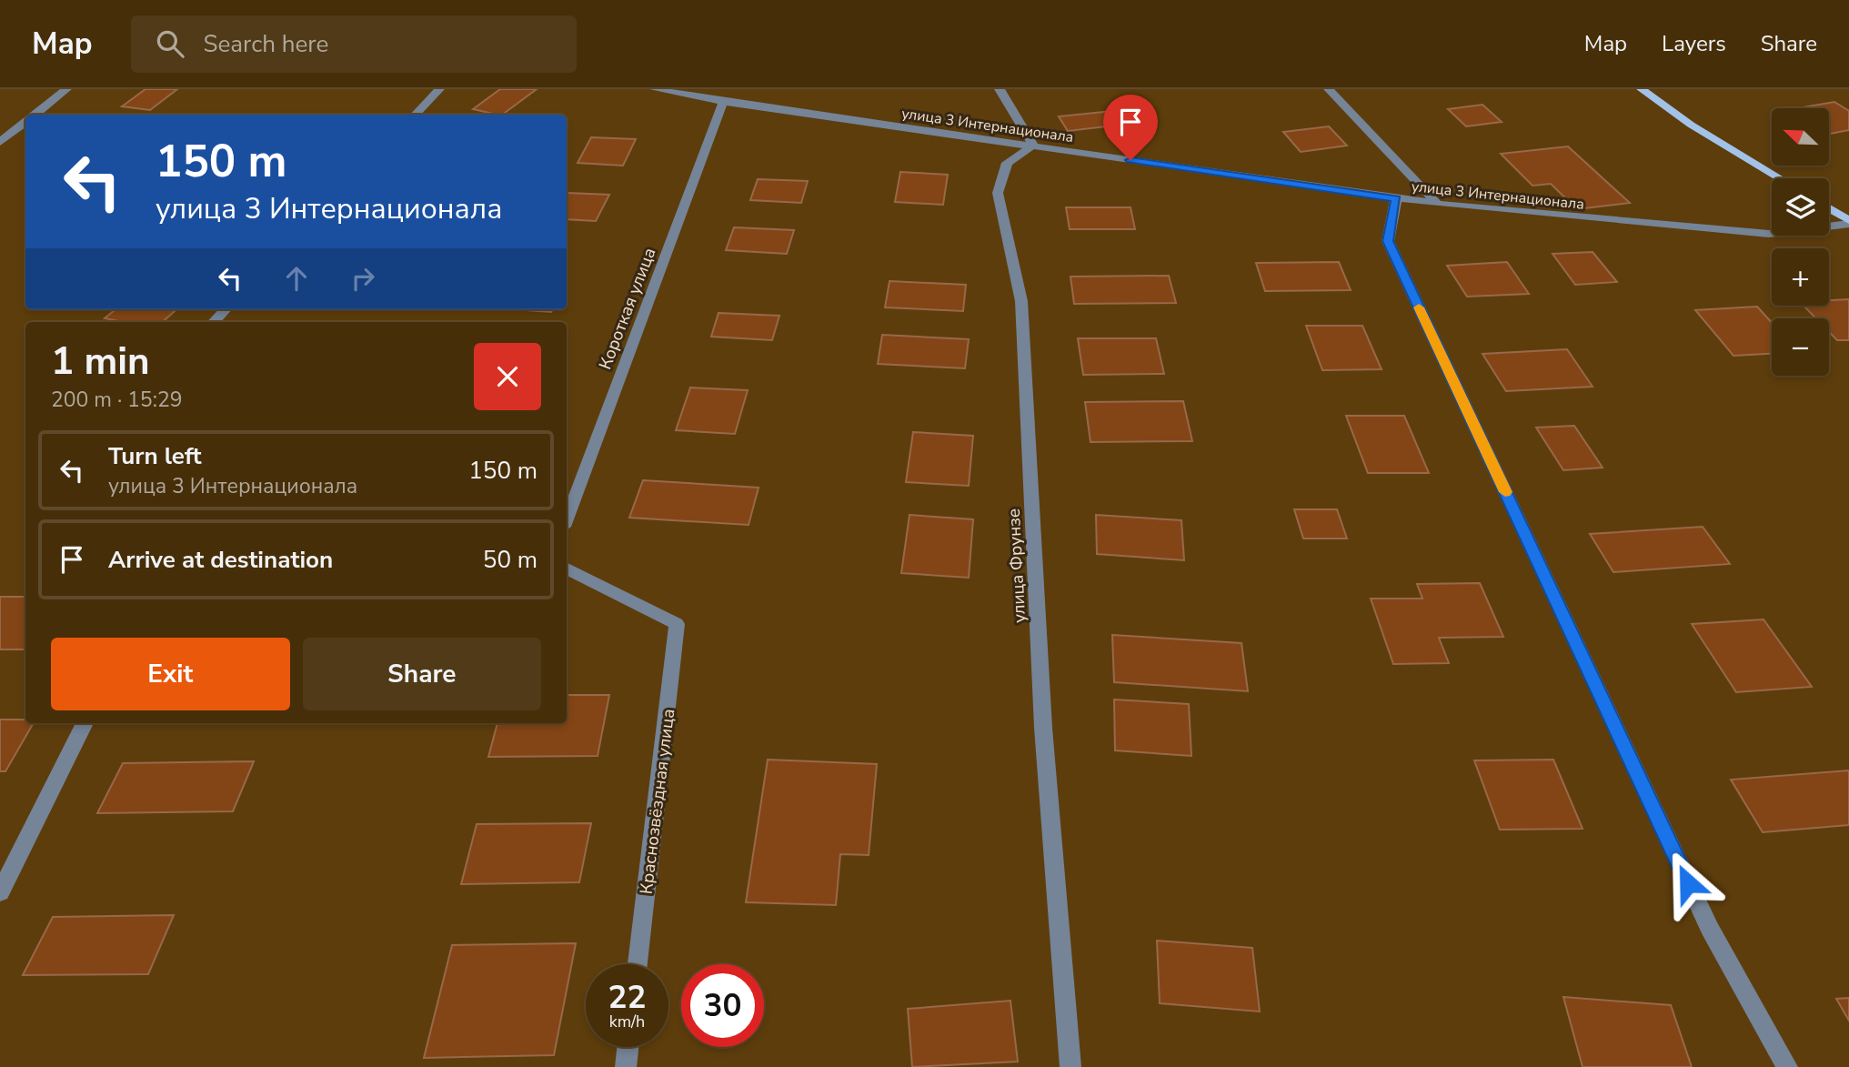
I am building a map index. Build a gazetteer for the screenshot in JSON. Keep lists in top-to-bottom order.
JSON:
{
  "streets": {
    "street": [
      "улица 3 Интернационала",
      "Короткая улица",
      "улица Фрунзе",
      "Краснозвёздная улица"
    ]
  },
  "crossings": [
    ["улица 3 Интернационала", "Короткая улица"],
    ["улица 3 Интернационала", "улица Фрунзе"]
  ],
  "north": "top left",
  "page": {
    "header": "Map",
    "search": "Search here",
    "nav": ["Map", "Layers", "Share"],
    "map_buttons": ["+", "−"],
    "turn": ["150 m", "улица 3 Интернационала"],
    "heading": ["1 min", "200 m · 15:29"],
    "list": [
      {
        "name": "Turn left",
        "note": "улица 3 Интернационала",
        "value": "150 m"
      },
      {
        "name": "Arrive at destination",
        "value": "50 m"
      }
    ],
    "buttons": ["Exit", "Share"],
    "speed": "22 km/h",
    "limit": "30"
  }
}
